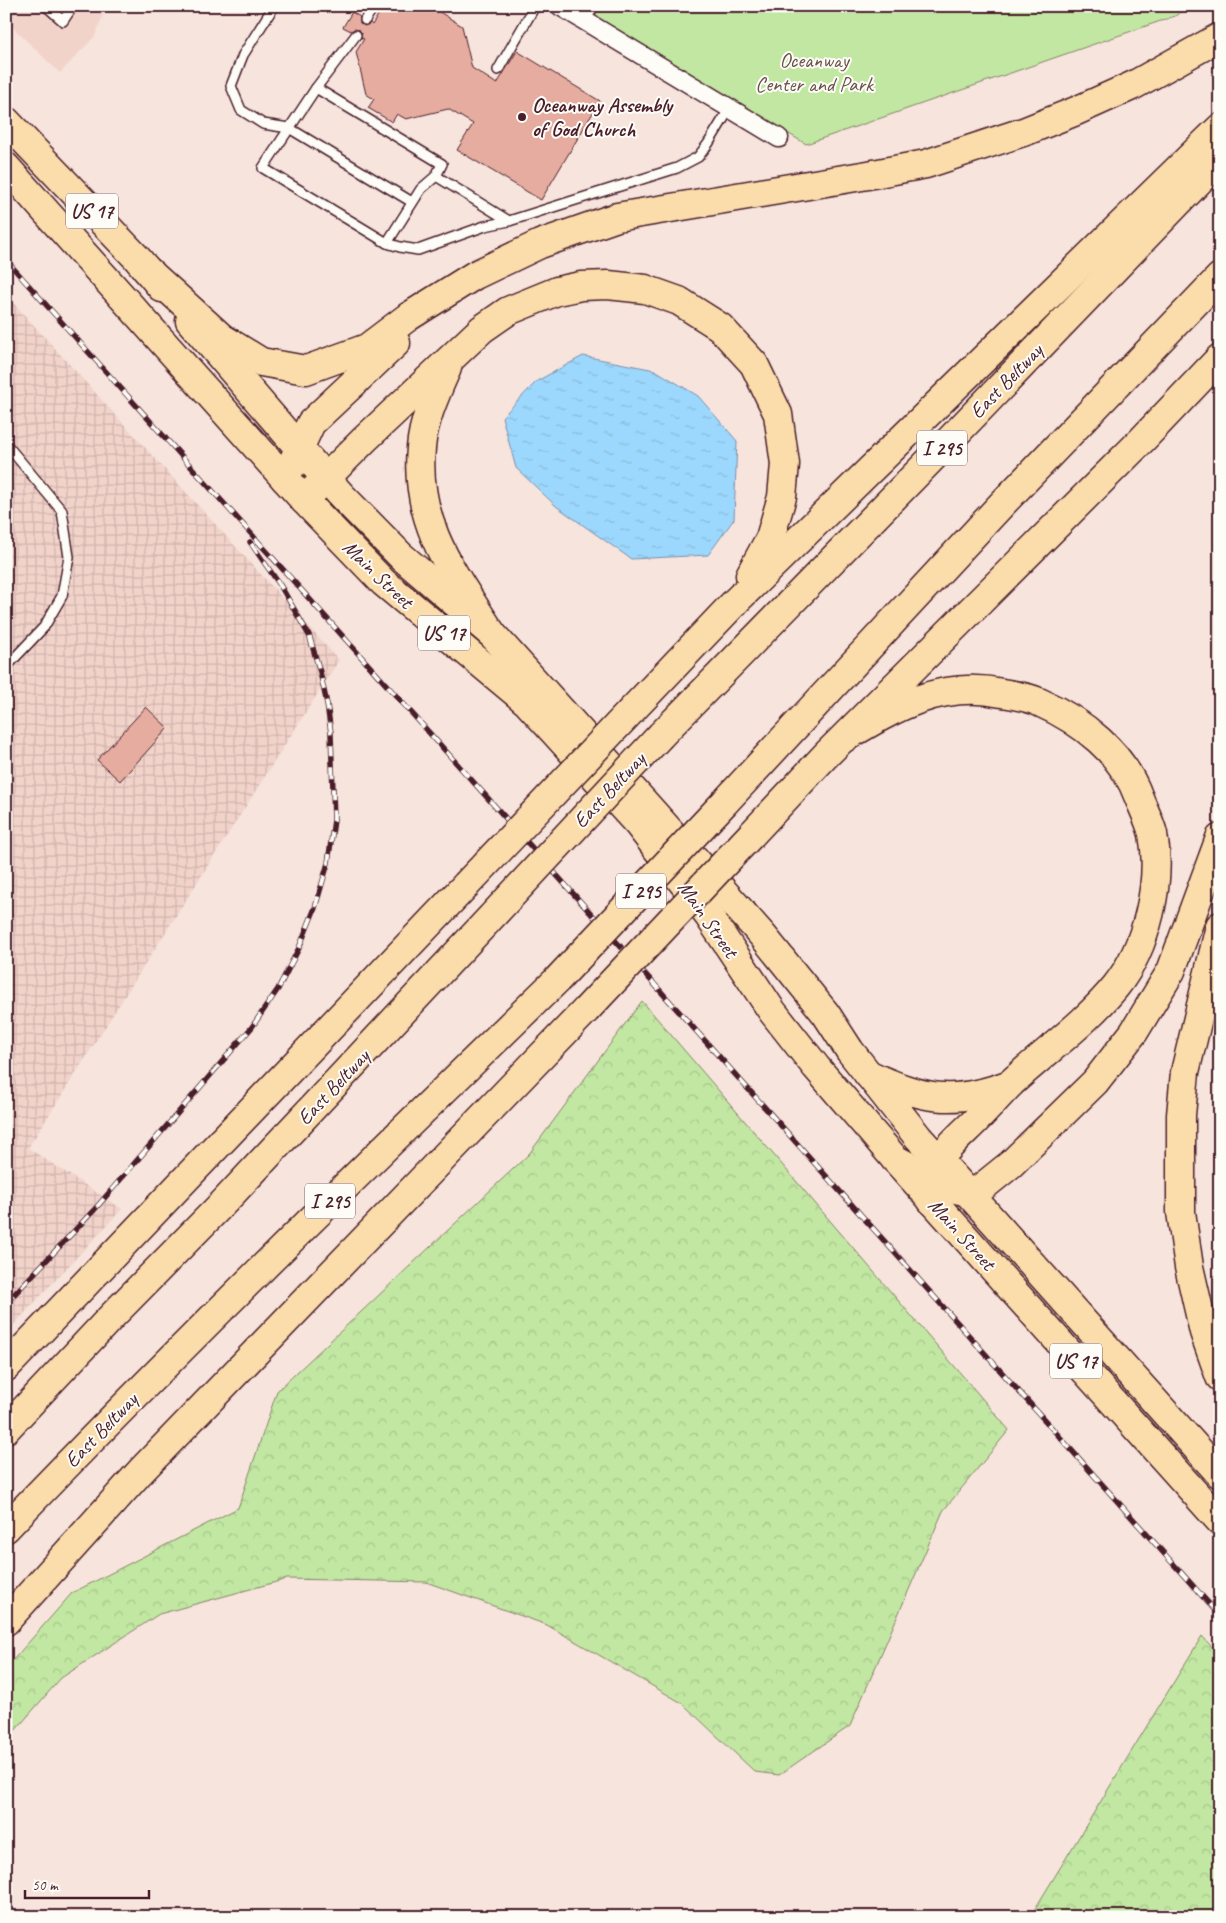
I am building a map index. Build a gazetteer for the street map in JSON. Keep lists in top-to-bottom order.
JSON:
{
  "streets": {
    "main road": [
      "US 17",
      "East Beltway",
      "I 295",
      "Main Street"
    ]
  },
  "parks": ["Oceanway Center and Park"],
  "places": ["Oceanway Assembly of God Church"],
  "scale_bar": "50 m"
}
